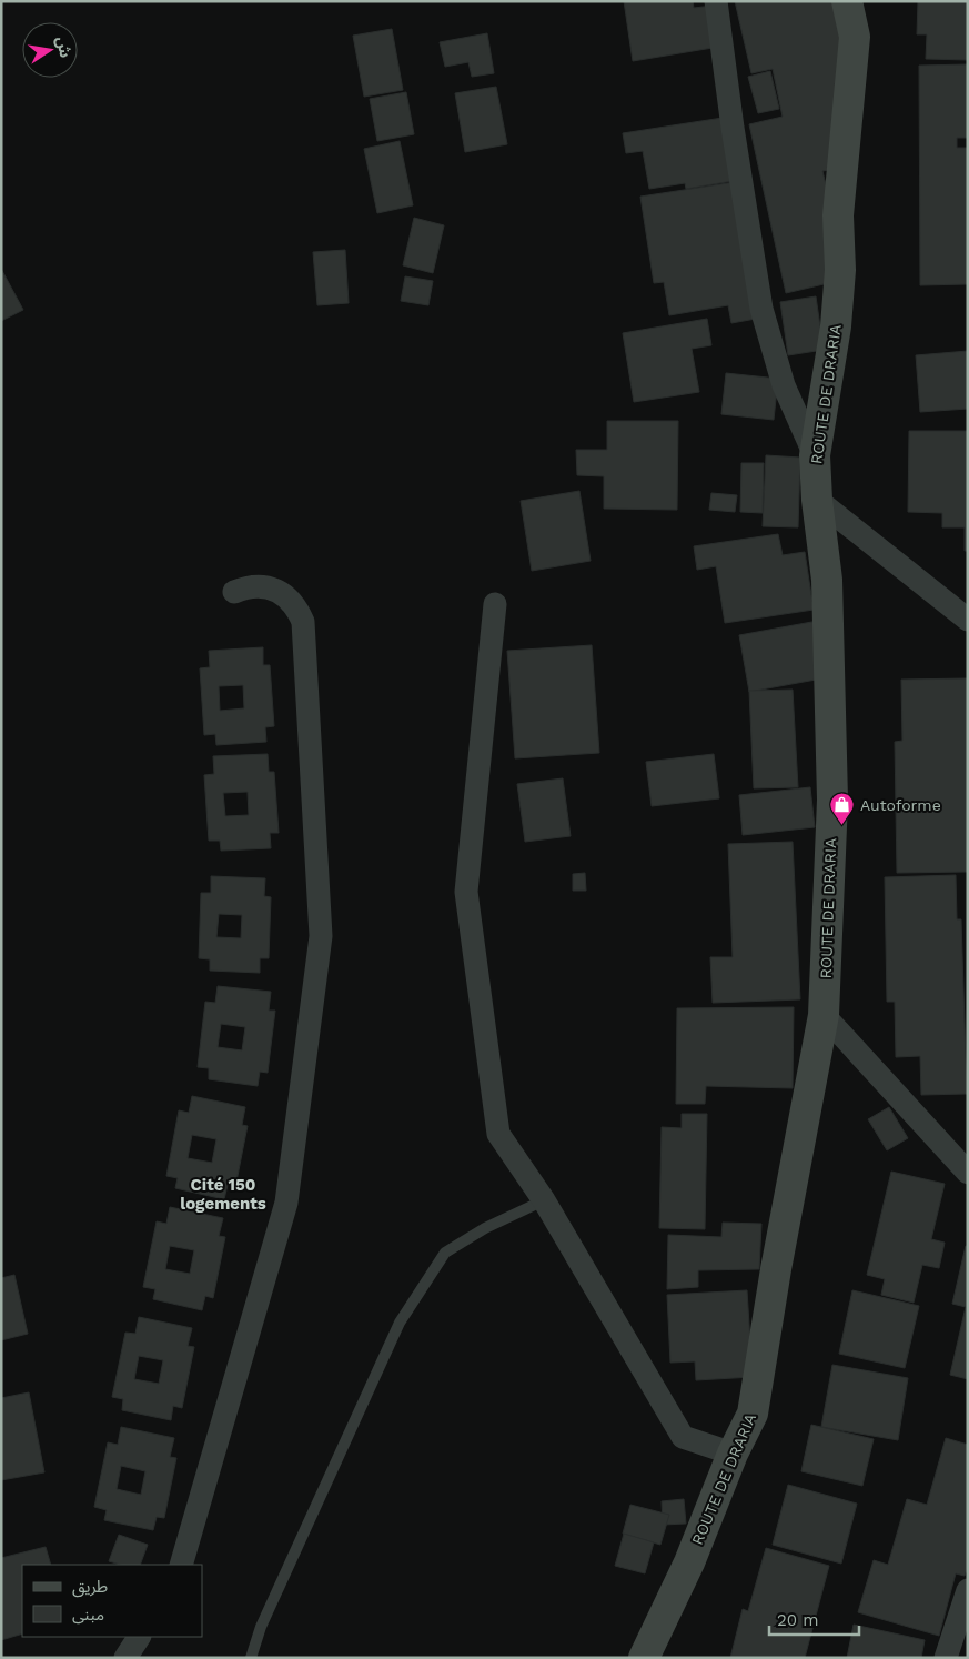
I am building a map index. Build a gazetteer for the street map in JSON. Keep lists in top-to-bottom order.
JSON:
{
  "streets": {
    "main road": ["ROUTE DE DRARIA"]
  },
  "districts": ["Cité 150 logements"],
  "places": {
    "shop": ["Autoforme"]
  },
  "legend": ["طريق", "مبنى"],
  "scale_bar": "20 m",
  "north": "right"
}
